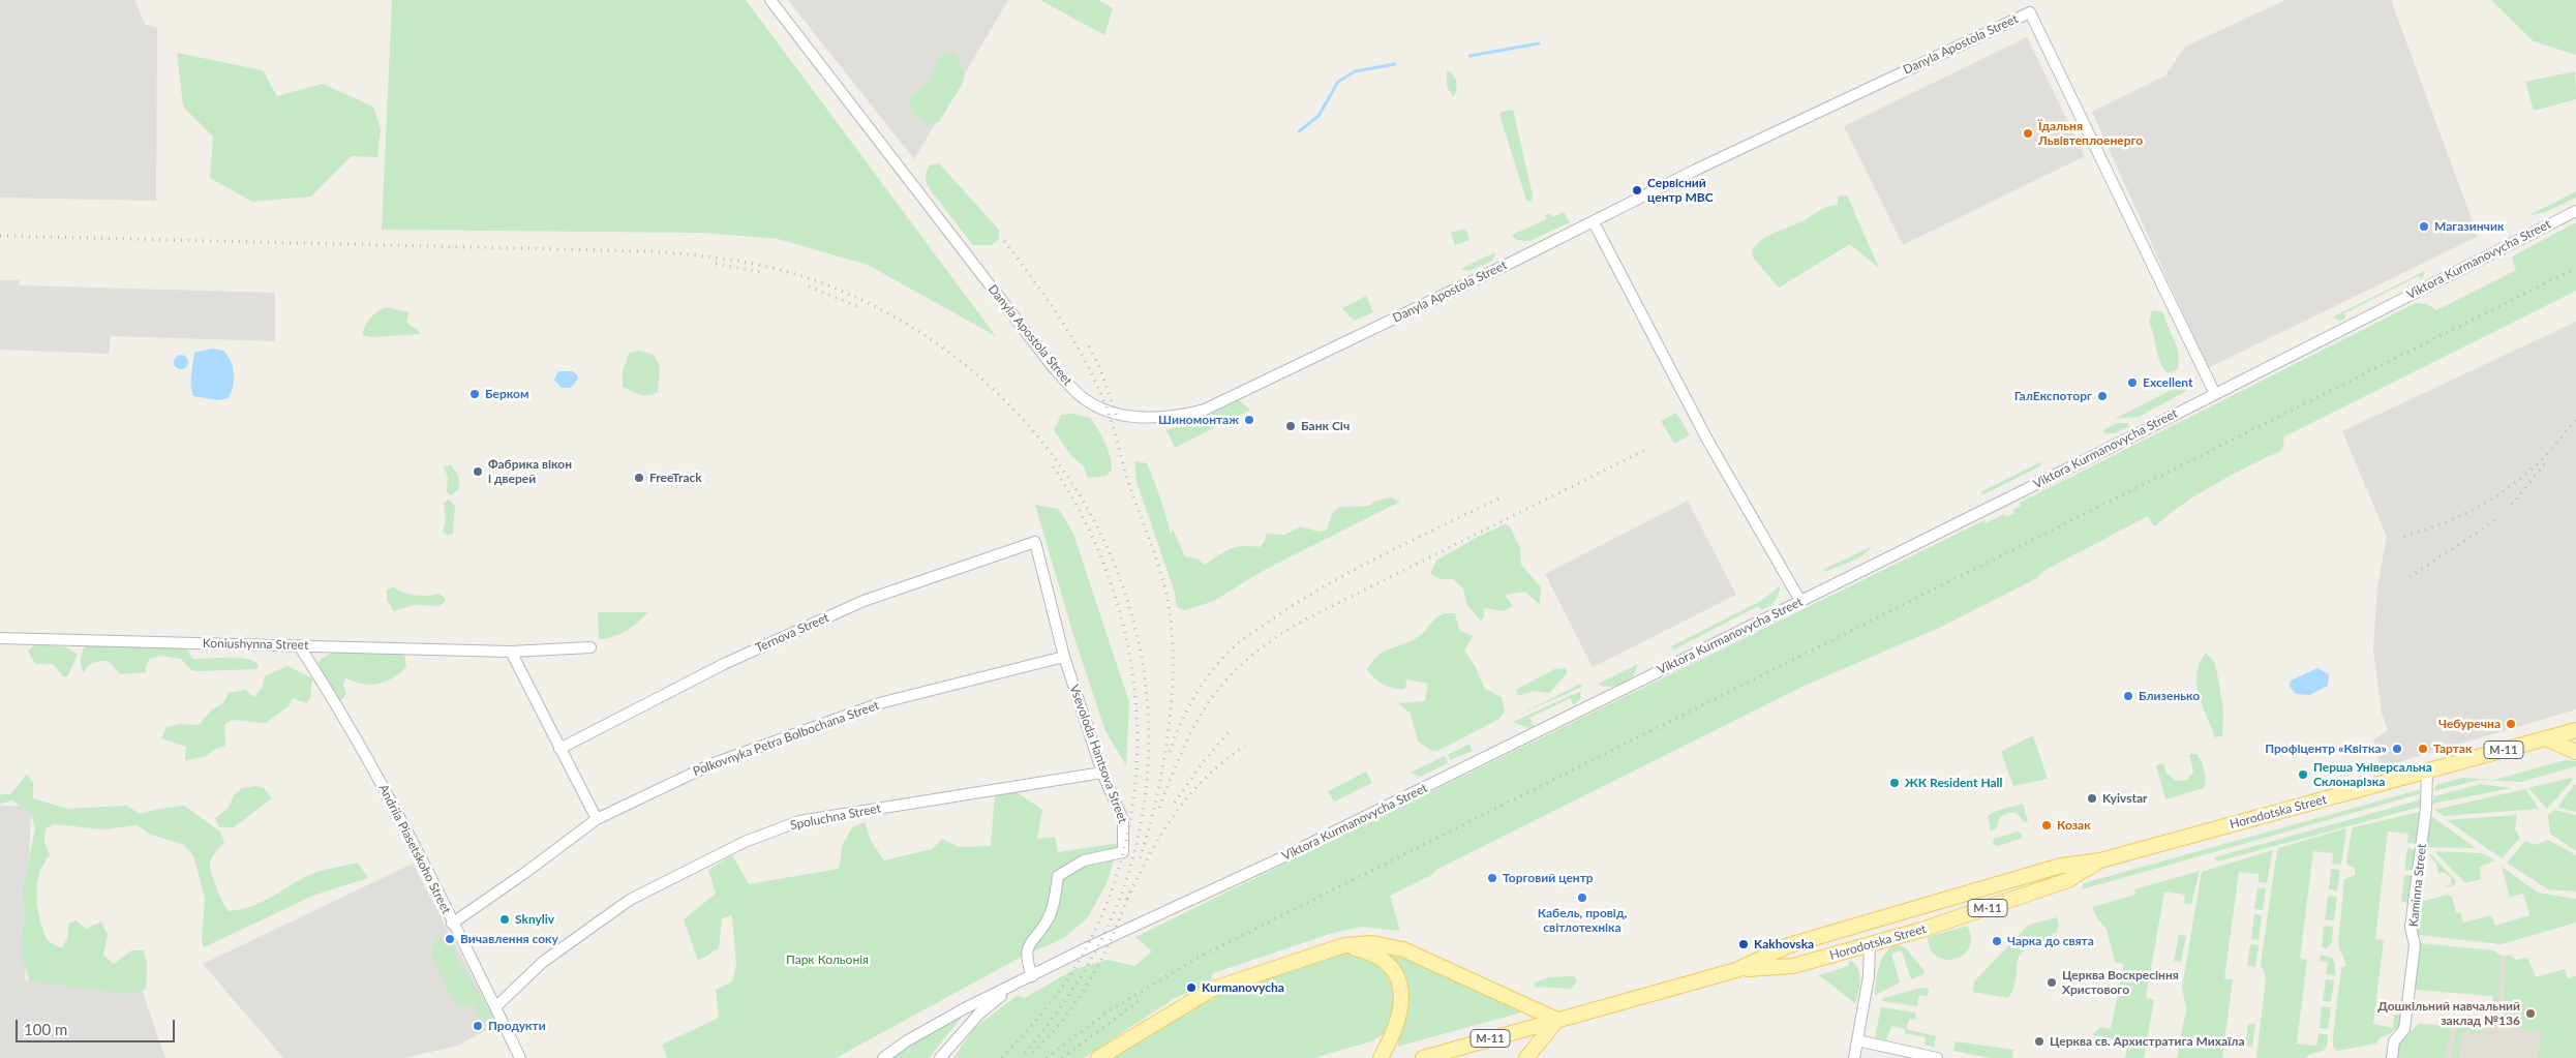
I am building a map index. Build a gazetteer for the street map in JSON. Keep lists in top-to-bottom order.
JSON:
{
  "streets": {
    "main road": ["М-11", "Horodotska Street"],
    "street": [
      "Danyla Apostola Street",
      "Viktora Kurmanovycha Street",
      "Ternova Street",
      "Koniushynna Street",
      "Polkovnyka Petra Bolbochana Street",
      "Vsevoloda Hantsova Street",
      "Spoluchna Street",
      "Andriia Piasetskoho Street",
      "Kaminna Street"
    ]
  },
  "crossings": [
    ["Danyla Apostola Street", "Viktora Kurmanovycha Street"],
    ["Viktora Kurmanovycha Street", "Vsevoloda Hantsova Street"],
    ["Ternova Street", "Vsevoloda Hantsova Street"],
    ["Koniushynna Street", "Andriia Piasetskoho Street"],
    ["Polkovnyka Petra Bolbochana Street", "Vsevoloda Hantsova Street"],
    ["Polkovnyka Petra Bolbochana Street", "Andriia Piasetskoho Street"],
    ["Vsevoloda Hantsova Street", "Spoluchna Street"],
    ["Horodotska Street", "Kaminna Street"],
    ["Spoluchna Street", "Andriia Piasetskoho Street"]
  ],
  "parks": ["Парк Кольонія"],
  "places": [
    "Їдальня Львівтеплоенерго",
    "Сервісний центр МВС",
    "Магазинчик",
    "Excellent",
    "Берком",
    "ГалЕкспоторг",
    "Шиномонтаж",
    "Банк Січ",
    "Фабрика вікон і дверей",
    "FreeTrack",
    "Близенько",
    "Чебуречна",
    "Профіцентр «Квітка»",
    "Тартак",
    "Перша Універсальна Склонарізка",
    "ЖК Resident Hall",
    "Kyivstar",
    "Козак",
    "Торговий центр",
    "Кабель, провід, світлотехніка",
    "Sknyliv",
    "Вичавлення соку",
    "Чарка до свята",
    "Kakhovska",
    "Церква Воскресіння Христового",
    "Kurmanovycha",
    "Дошкільний навчальний заклад №136",
    "Продукти",
    "Церква св. Архистратига Михаїла"
  ],
  "scale_bar": "100 m"
}
